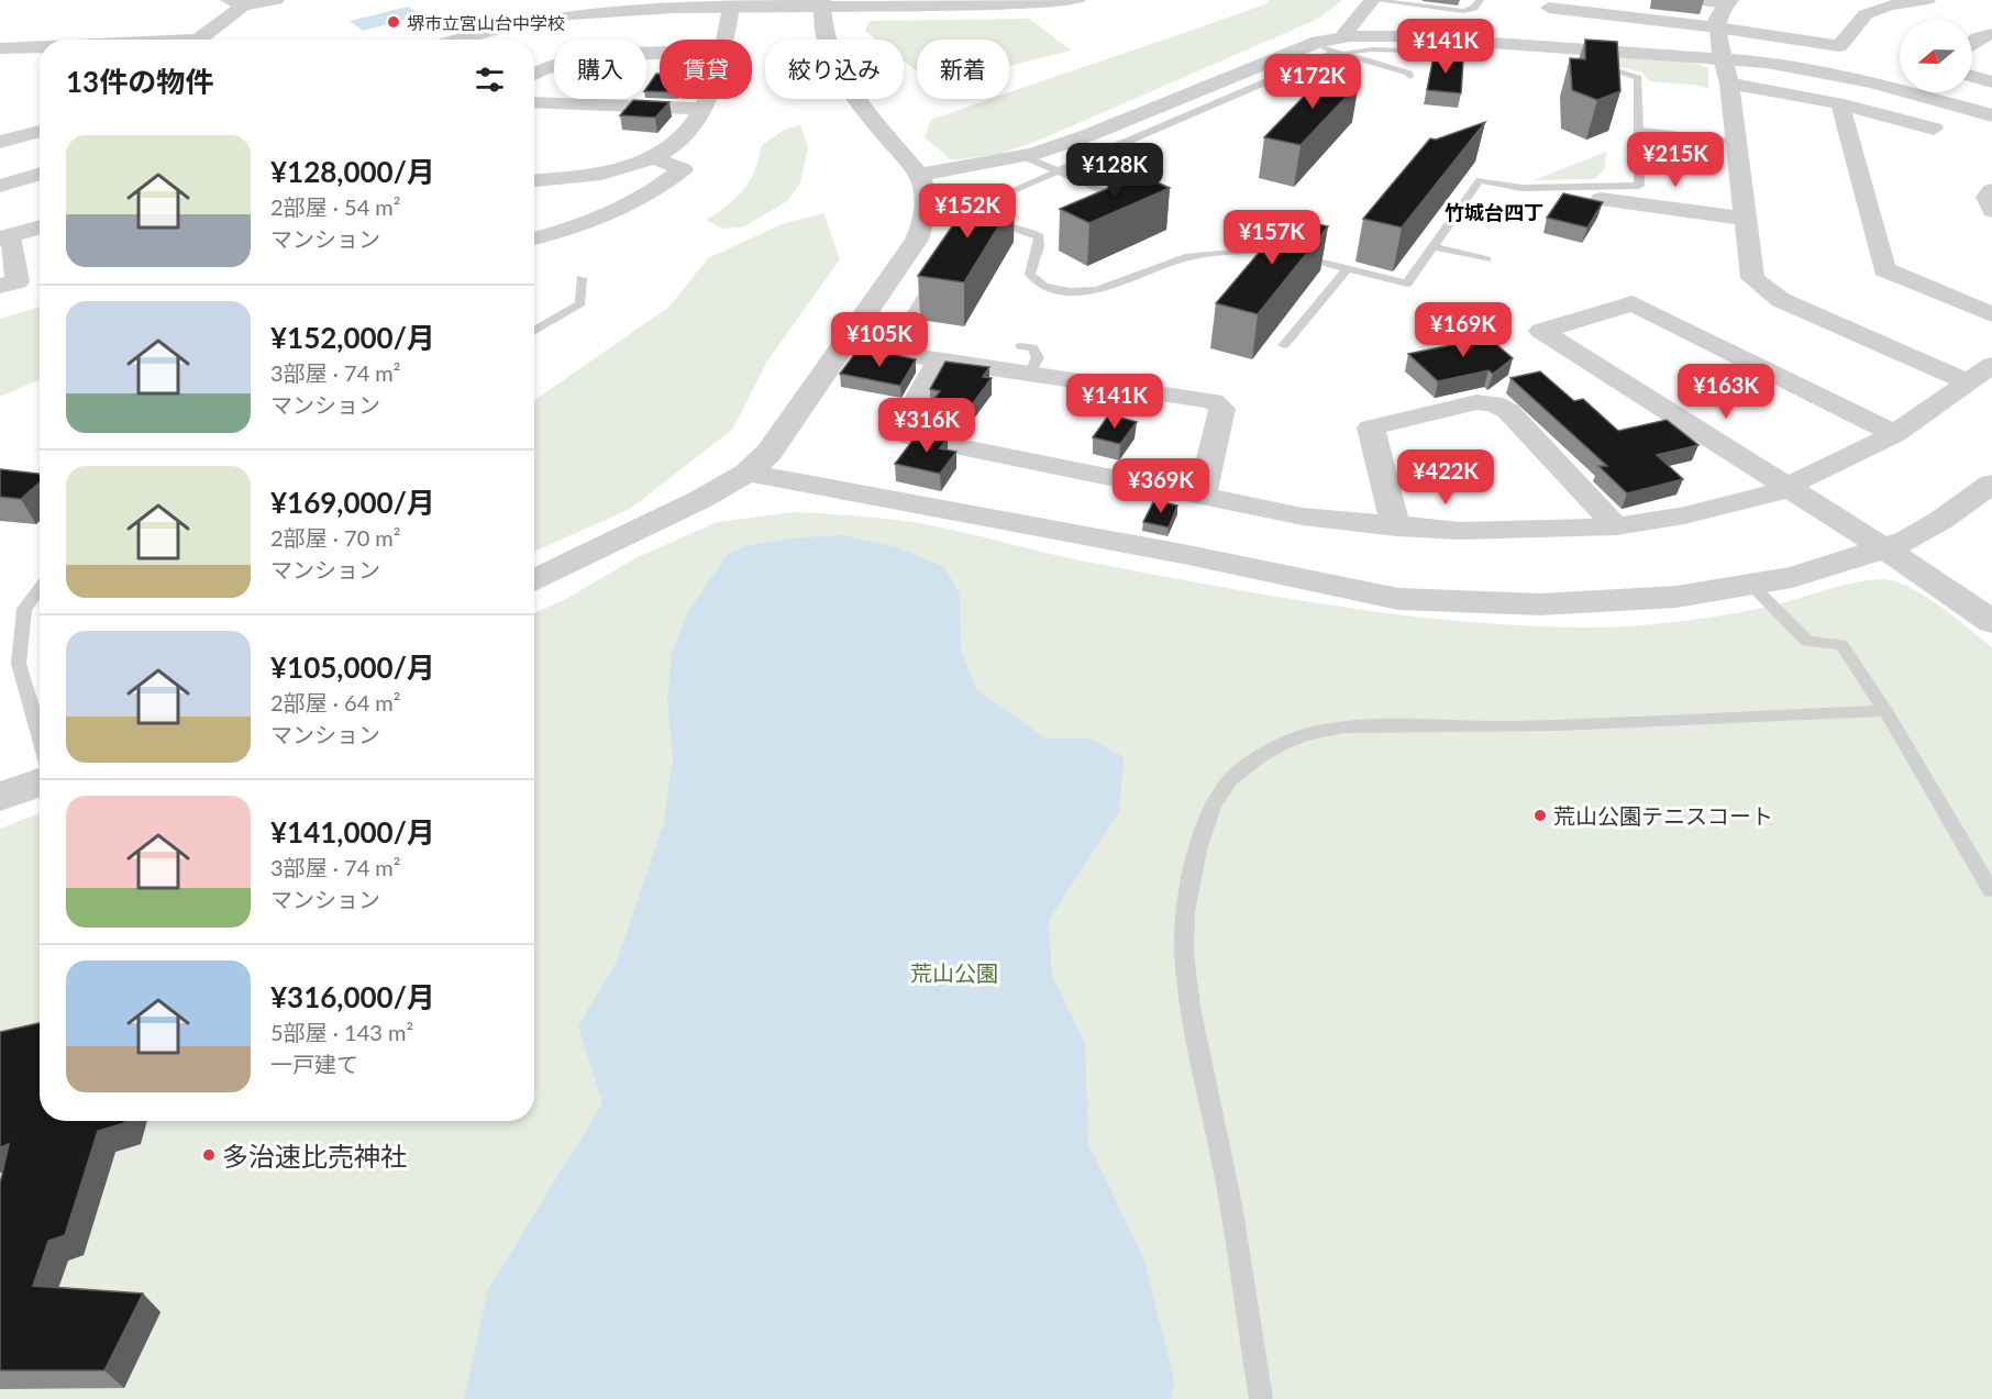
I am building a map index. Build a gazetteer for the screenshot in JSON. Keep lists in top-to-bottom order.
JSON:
{
  "districts": ["竹城台四丁"],
  "parks": ["荒山公園"],
  "places": ["堺市立宮山台中学校", "荒山公園テニスコート", "多治速比売神社"],
  "north": "left",
  "page": {
    "price": [
      "¥141K",
      "¥172K",
      "¥215K",
      "¥128K",
      "¥152K",
      "¥157K",
      "¥169K",
      "¥105K",
      "¥163K",
      "¥141K",
      "¥316K",
      "¥422K",
      "¥369K"
    ],
    "chip": [
      "購入",
      "賃貸",
      "絞り込み",
      "新着"
    ],
    "heading": "13件の物件",
    "list": [
      {
        "name": "¥128,000/月",
        "note": "2部屋 · 54 m² · マンション"
      },
      {
        "name": "¥152,000/月",
        "note": "3部屋 · 74 m² · マンション"
      },
      {
        "name": "¥169,000/月",
        "note": "2部屋 · 70 m² · マンション"
      },
      {
        "name": "¥105,000/月",
        "note": "2部屋 · 64 m² · マンション"
      },
      {
        "name": "¥141,000/月",
        "note": "3部屋 · 74 m² · マンション"
      },
      {
        "name": "¥316,000/月",
        "note": "5部屋 · 143 m² · 一戸建て"
      }
    ]
  }
}
